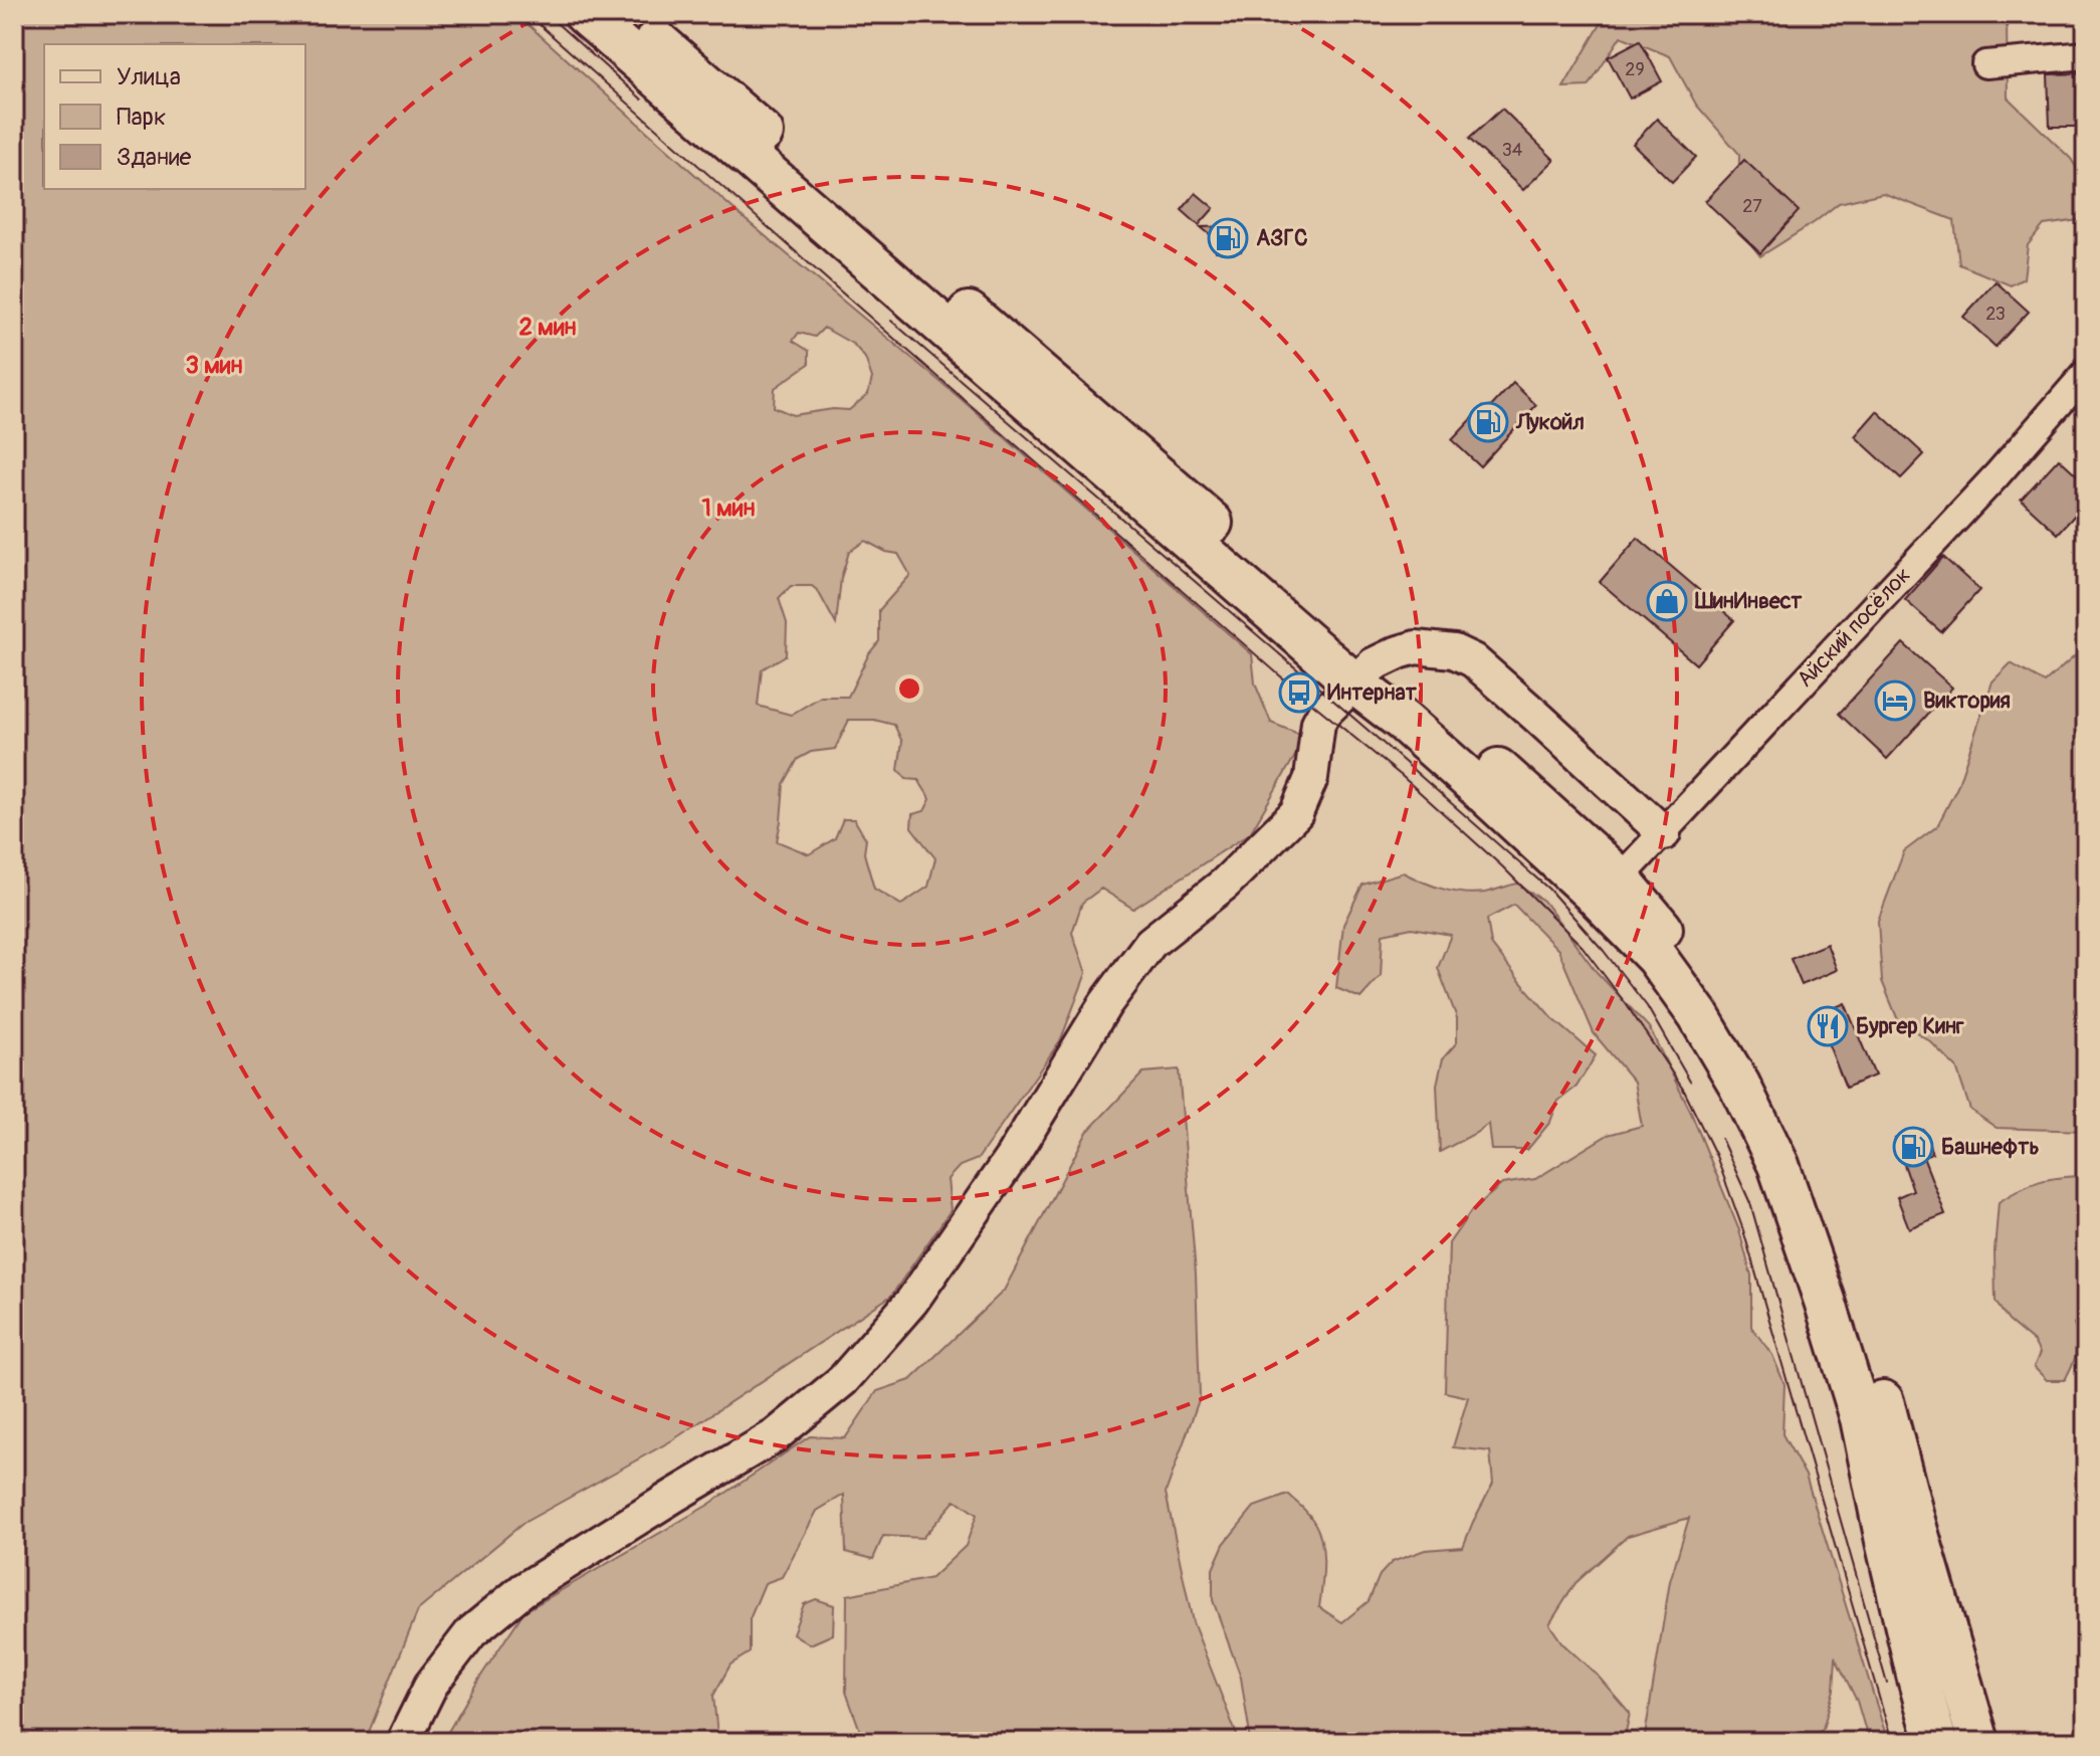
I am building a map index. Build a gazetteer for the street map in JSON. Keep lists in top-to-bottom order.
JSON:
{
  "streets": {
    "street": ["Айский посёлок"]
  },
  "places": {
    "fuel station": ["АЗГС", "Лукойл", "Башнефть"],
    "shop": ["ШинИнвест"],
    "bus stop": ["Интернат"],
    "hotel": ["Виктория"],
    "restaurant": ["Бургер Кинг"]
  },
  "house_numbers": [
    "29",
    "34",
    "27",
    "23"
  ],
  "legend": ["Улица", "Парк", "Здание"],
  "rings": ["2 мин", "3 мин", "1 мин"]
}
